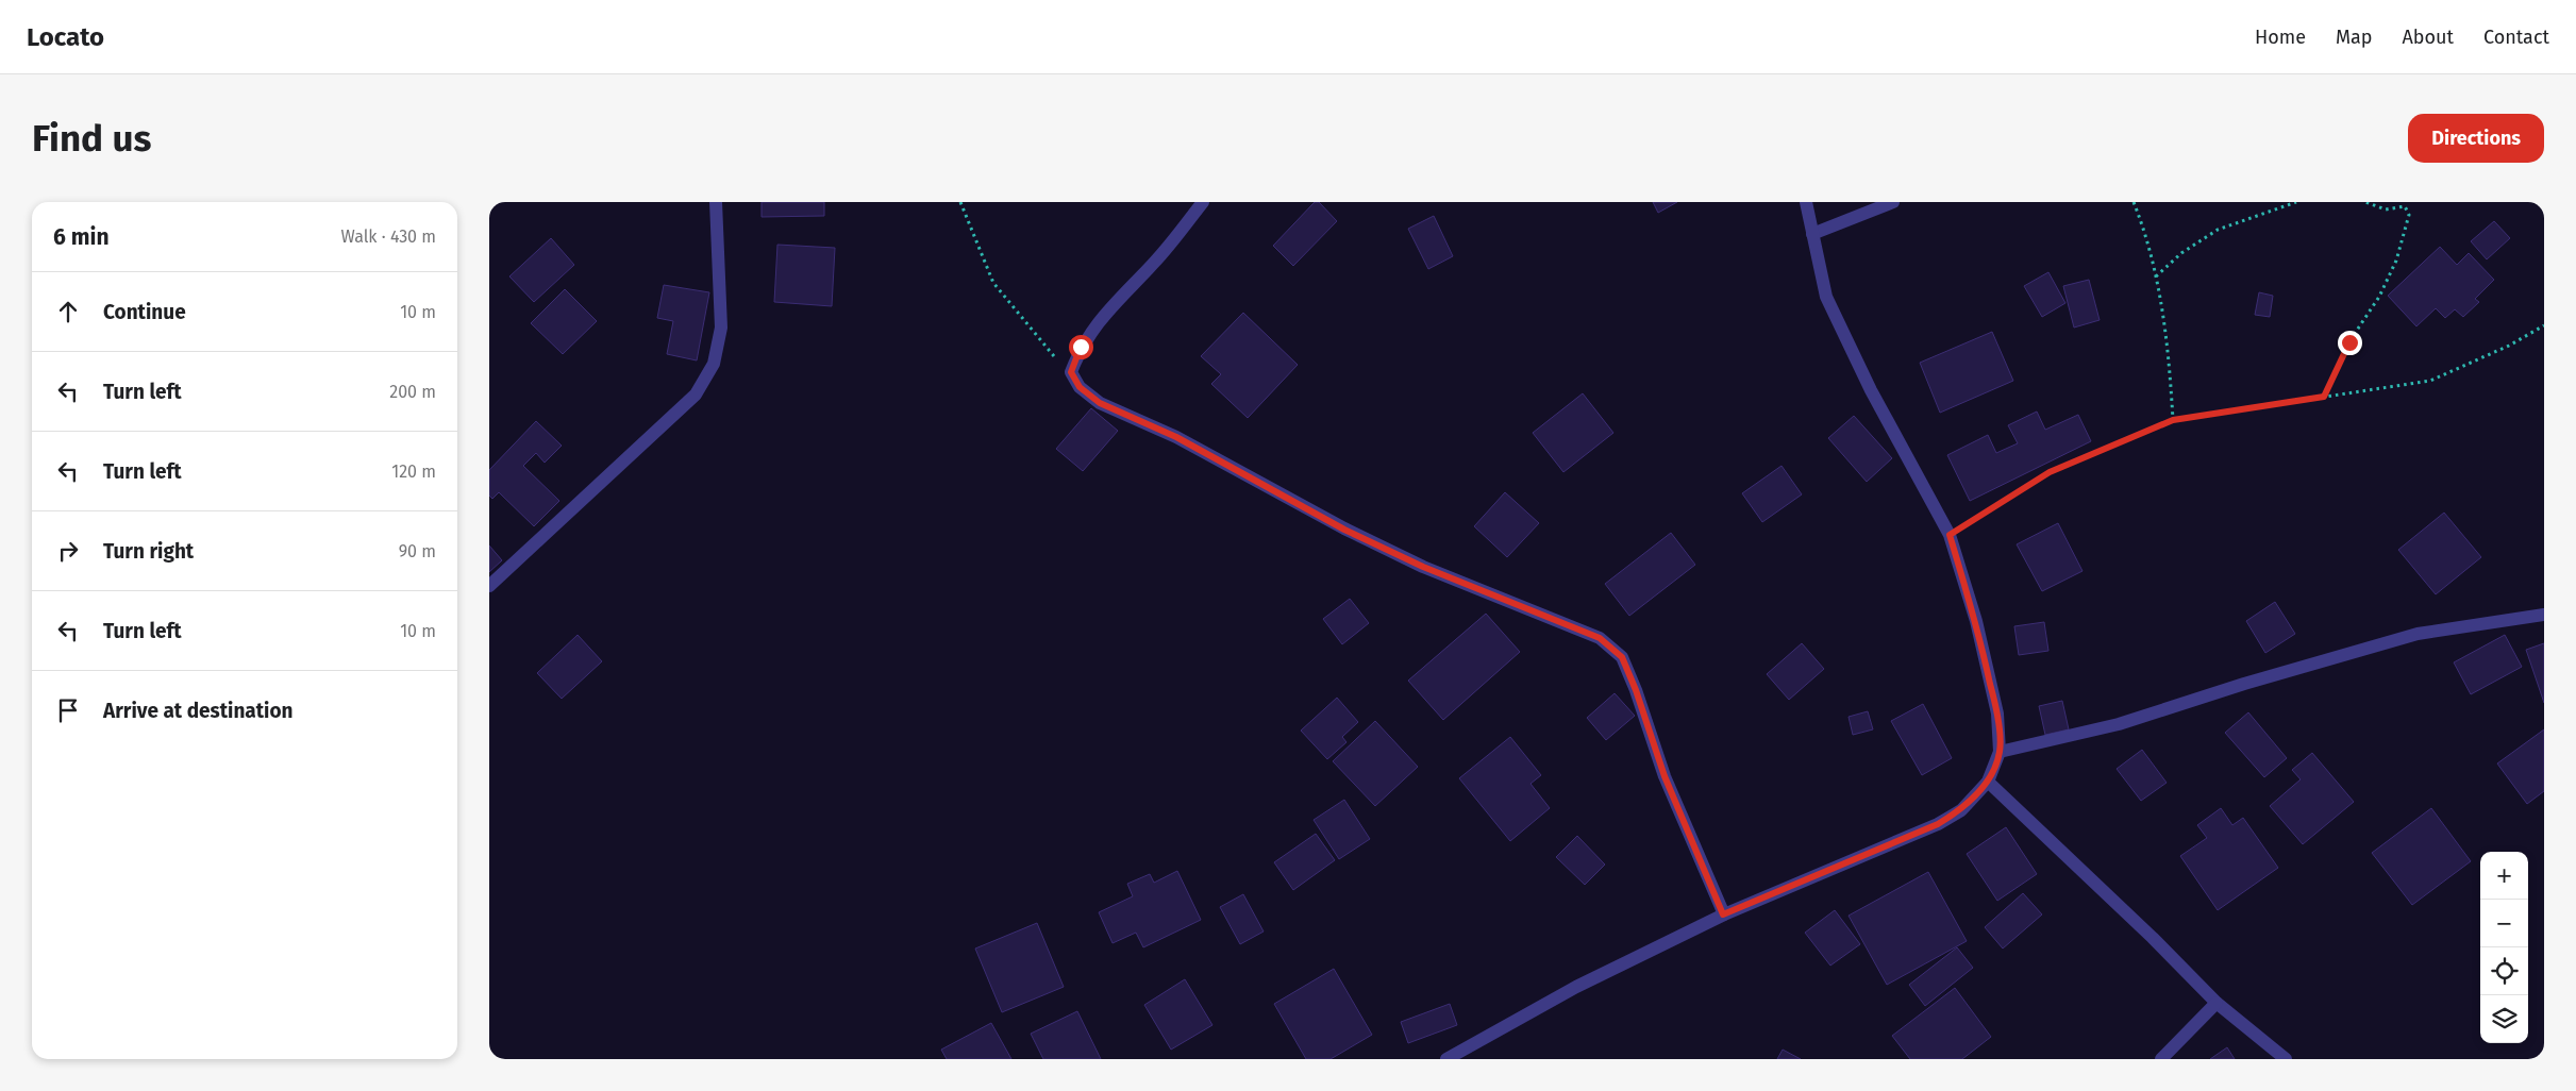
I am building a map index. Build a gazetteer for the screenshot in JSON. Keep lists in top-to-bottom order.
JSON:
{
  "page": {
    "header": "Locato",
    "nav": [
      "Home",
      "Map",
      "About",
      "Contact"
    ],
    "buttons": "Directions",
    "title": "Find us",
    "heading": ["6 min", "Walk · 430 m"],
    "list": [
      ["Continue", "10 m"],
      ["Turn left", "200 m"],
      ["Turn left", "120 m"],
      ["Turn right", "90 m"],
      ["Turn left", "10 m"],
      "Arrive at destination"
    ],
    "map_buttons": ["+", "−"]
  }
}
